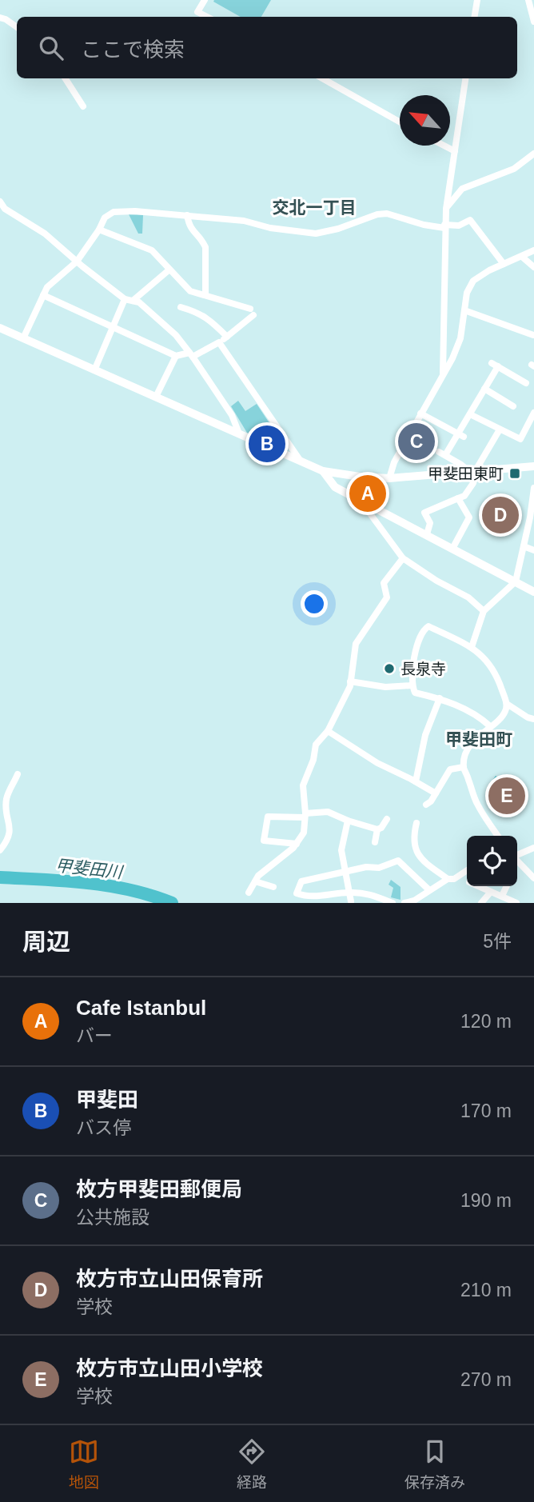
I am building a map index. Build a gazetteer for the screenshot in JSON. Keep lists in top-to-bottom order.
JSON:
{
  "districts": ["交北一丁目", "甲斐田町"],
  "water": ["甲斐田川"],
  "places": {
    "transit": ["甲斐田東町"],
    "other": ["長泉寺"]
  },
  "north": "top left",
  "page": {
    "search": "ここで検索",
    "pins": [
      "C",
      "B",
      "A",
      "D",
      "E"
    ],
    "heading": ["周辺", "5件"],
    "list": [
      {
        "mark": "A",
        "name": "Cafe Istanbul",
        "note": "バー",
        "value": "120 m"
      },
      {
        "mark": "B",
        "name": "甲斐田",
        "note": "バス停",
        "value": "170 m"
      },
      {
        "mark": "C",
        "name": "枚方甲斐田郵便局",
        "note": "公共施設",
        "value": "190 m"
      },
      {
        "mark": "D",
        "name": "枚方市立山田保育所",
        "note": "学校",
        "value": "210 m"
      },
      {
        "mark": "E",
        "name": "枚方市立山田小学校",
        "note": "学校",
        "value": "270 m"
      }
    ],
    "nav": ["地図", "経路", "保存済み"]
  }
}
